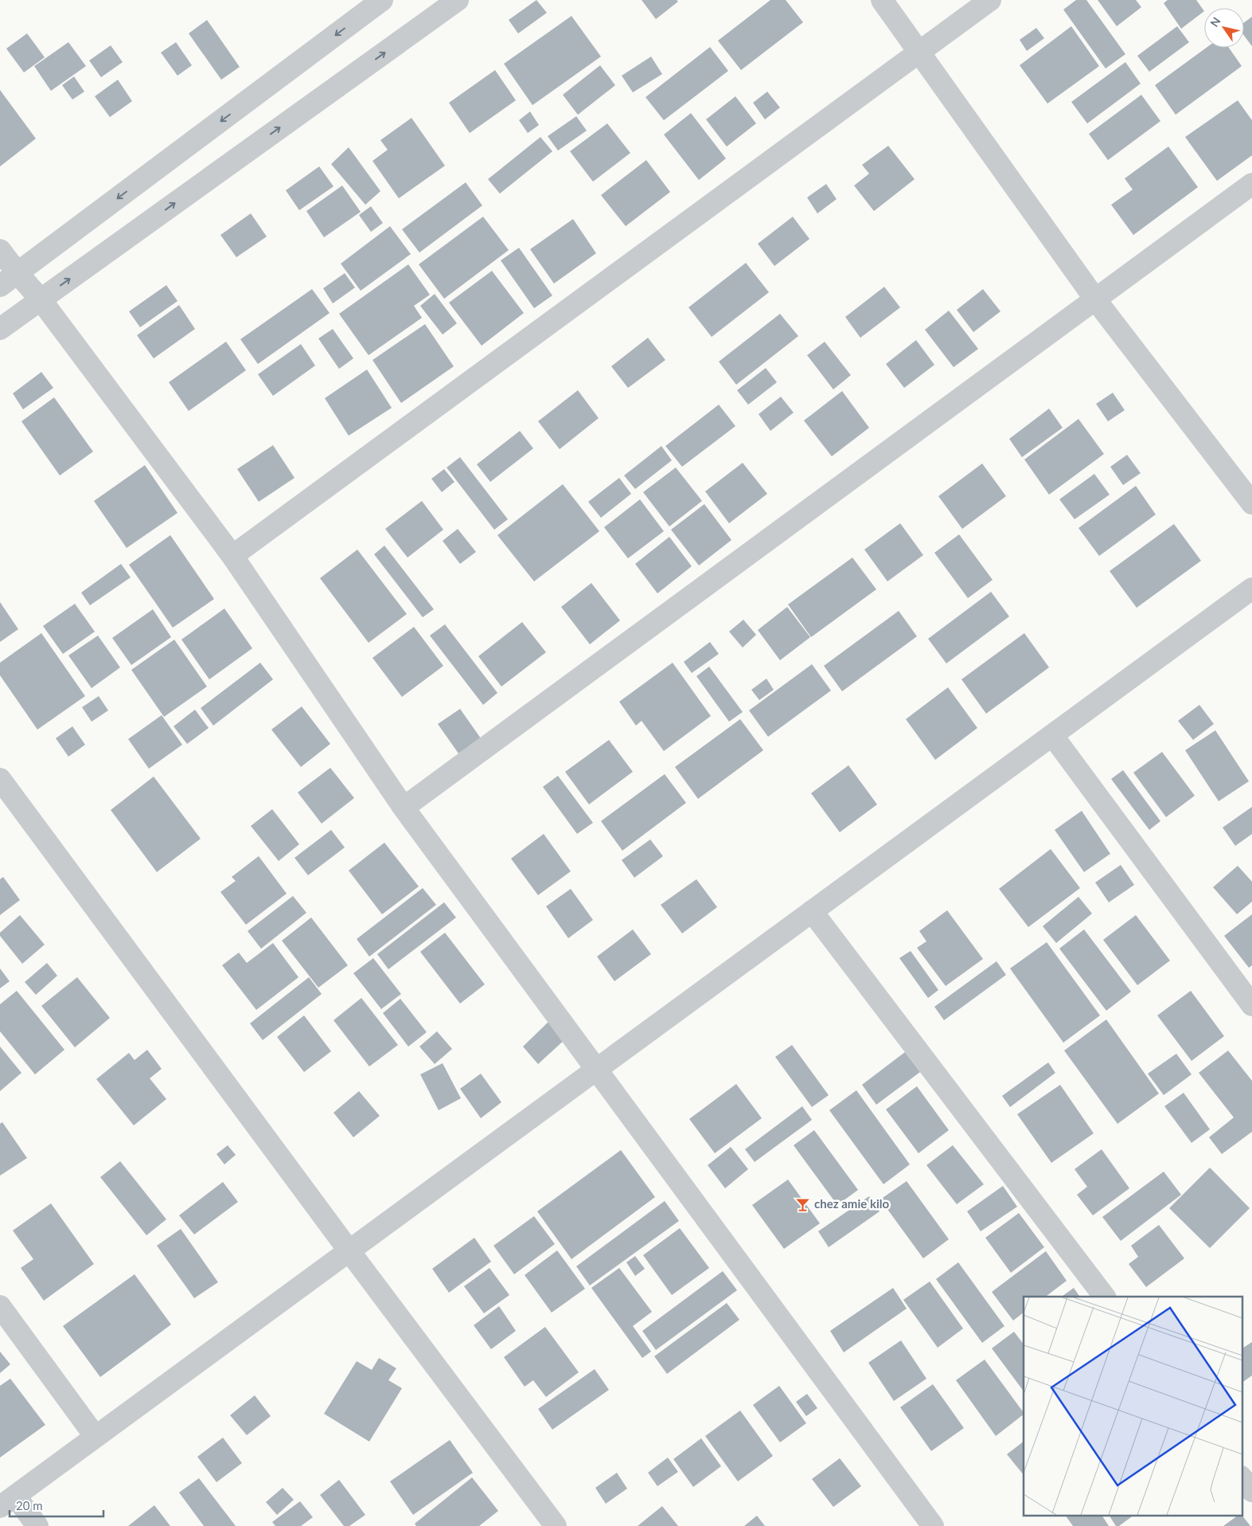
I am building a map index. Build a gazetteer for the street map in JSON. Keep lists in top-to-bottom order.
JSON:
{
  "places": {
    "bar": ["chez amie kilo"]
  },
  "scale_bar": "20 m",
  "north": "top left"
}
